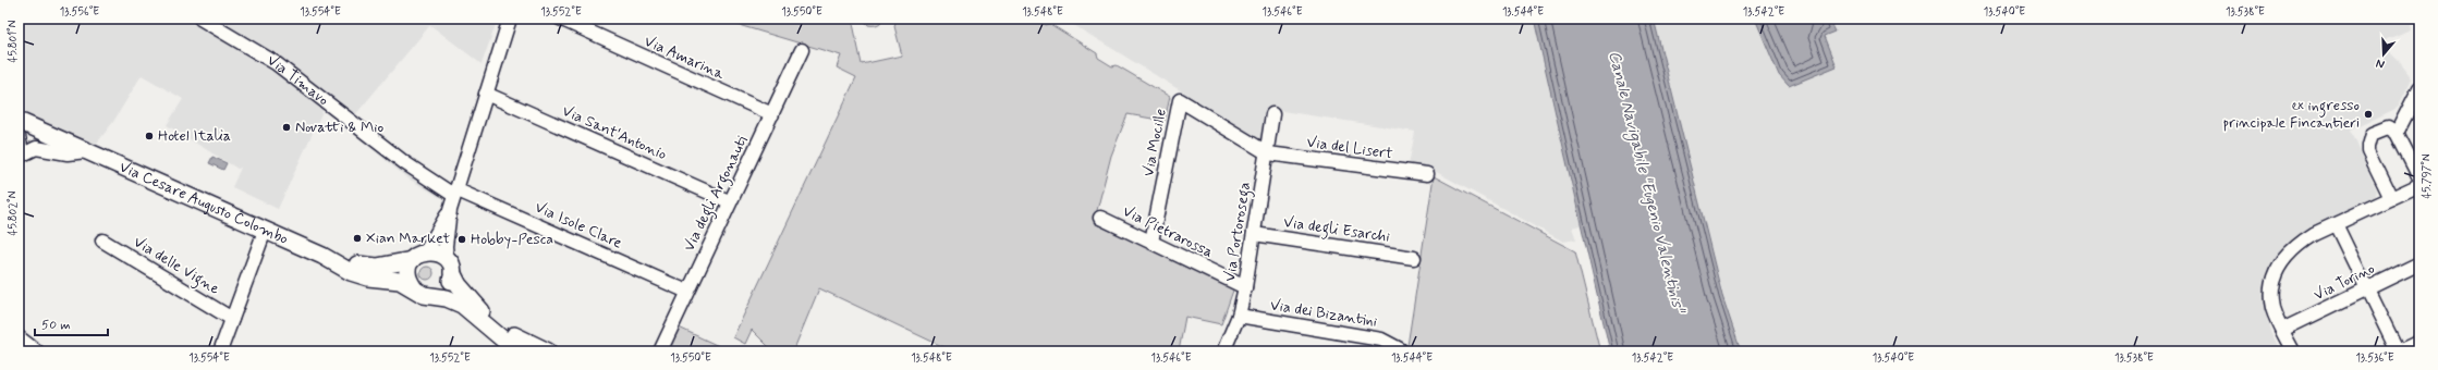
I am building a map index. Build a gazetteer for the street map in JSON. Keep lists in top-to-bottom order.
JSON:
{
  "streets": {
    "main road": ["Via Cesare Augusto Colombo"],
    "street": [
      "Via Amarina",
      "Via Timavo",
      "Via Sant'Antonio",
      "Via Mocille",
      "Via del Lisert",
      "Via degli Argonauti",
      "Via Isole Clare",
      "Via degli Esarchi",
      "Via Pietrarossa",
      "Via Portorosega",
      "Via delle Vigne",
      "Via Torino",
      "Via dei Bizantini"
    ]
  },
  "crossings": [
    ["Via Amarina", "Via degli Argonauti"],
    ["Via Timavo", "Via Isole Clare"],
    ["Via Sant'Antonio", "Via degli Argonauti"],
    ["Via Mocille", "Via del Lisert"],
    ["Via Mocille", "Via Pietrarossa"],
    ["Via Mocille", "Via Portorosega"],
    ["Via del Lisert", "Via Portorosega"],
    ["Via degli Argonauti", "Via Isole Clare"],
    ["Via Cesare Augusto Colombo", "Via delle Vigne"],
    ["Via degli Esarchi", "Via Portorosega"],
    ["Via Pietrarossa", "Via Portorosega"],
    ["Via Portorosega", "Via dei Bizantini"]
  ],
  "water": ["Canale Navigabile \"Eugenio Valentinis\""],
  "places": [
    "ex ingresso principale Fincantieri",
    "Novatti & Mio",
    "Hotel Italia",
    "Xian Market",
    "Hobby-Pesca"
  ],
  "scale_bar": "50 m",
  "north": "bottom",
  "coordinates": [
    "13.556°E",
    "13.554°E",
    "13.552°E",
    "13.550°E",
    "13.548°E",
    "13.546°E",
    "13.544°E",
    "13.542°E",
    "13.540°E",
    "13.538°E",
    "45.801°N",
    "45.797°N",
    "45.802°N",
    "13.536°E"
  ]
}
